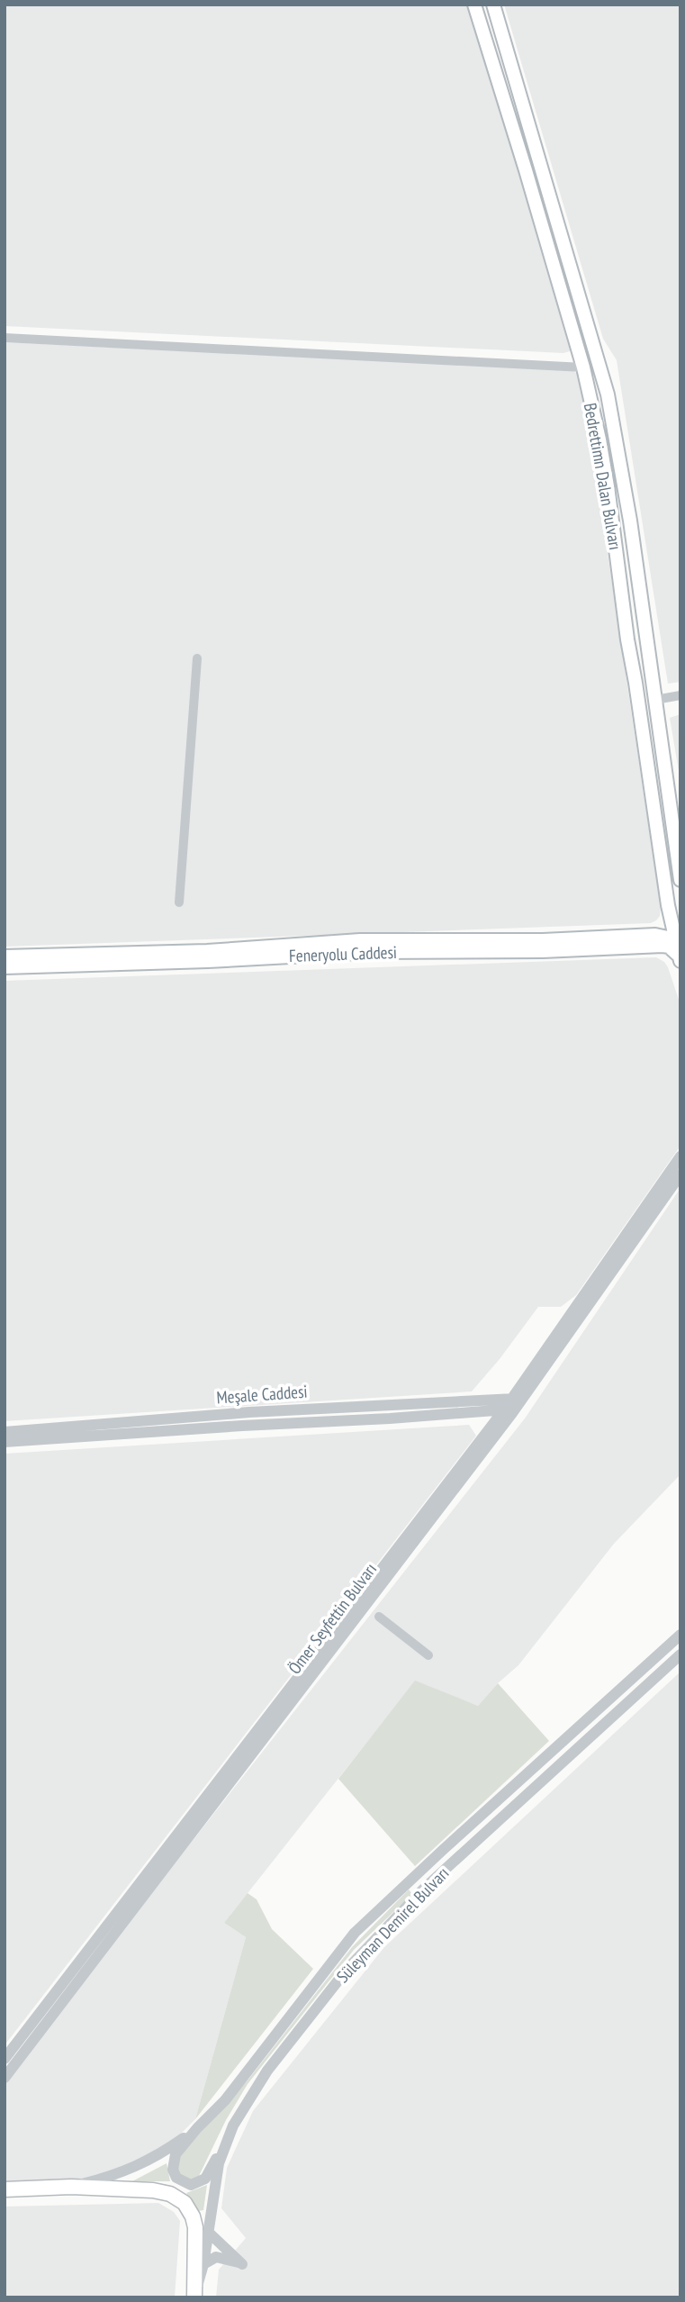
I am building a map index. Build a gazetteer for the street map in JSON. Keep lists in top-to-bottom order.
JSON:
{
  "streets": {
    "main road": ["Bedrettimn Dalan Bulvarı", "Feneryolu Caddesi", "Süleyman Demirel Bulvarı"],
    "street": ["Meşale Caddesi", "Ömer Seyfettin Bulvarı"]
  },
  "crossings": [
    ["Bedrettimn Dalan Bulvarı", "Feneryolu Caddesi"],
    ["Meşale Caddesi", "Ömer Seyfettin Bulvarı"]
  ]
}
